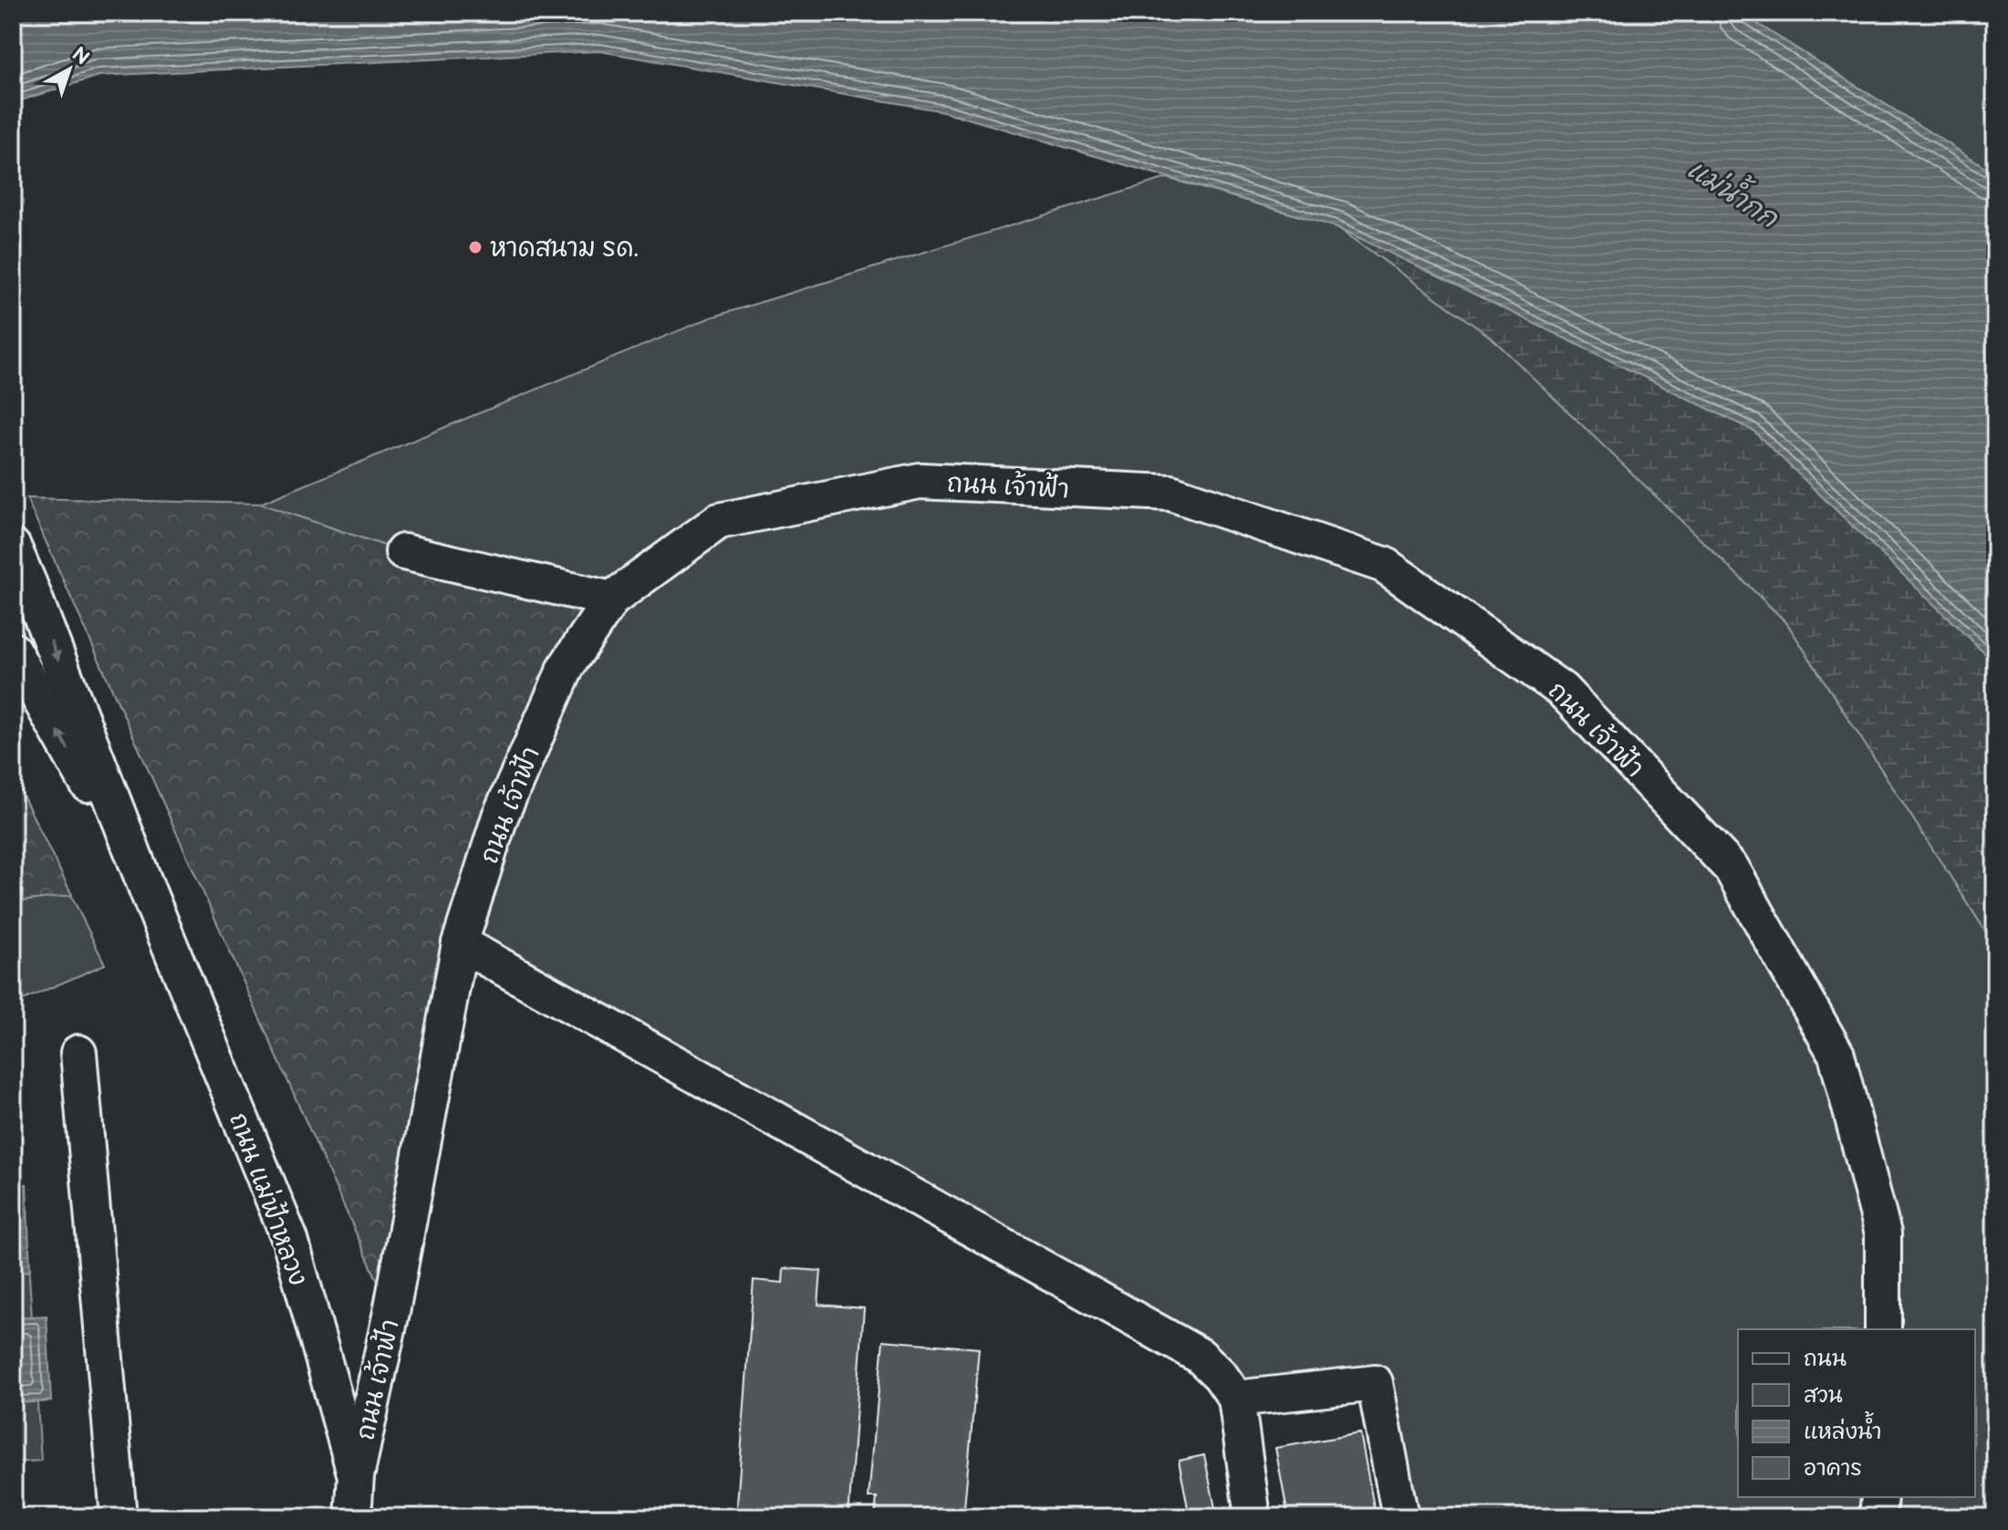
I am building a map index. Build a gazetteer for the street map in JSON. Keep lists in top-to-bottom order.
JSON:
{
  "streets": {
    "street": ["ถนน เจ้าฟ้า", "ถนน แม่ฟ้าหลวง"]
  },
  "crossings": [
    ["ถนน เจ้าฟ้า", "ถนน แม่ฟ้าหลวง"]
  ],
  "water": ["แม่น้ำกก"],
  "places": ["หาดสนาม รด."],
  "legend": [
    "ถนน",
    "สวน",
    "แหล่งน้ำ",
    "อาคาร"
  ],
  "north": "top right"
}
